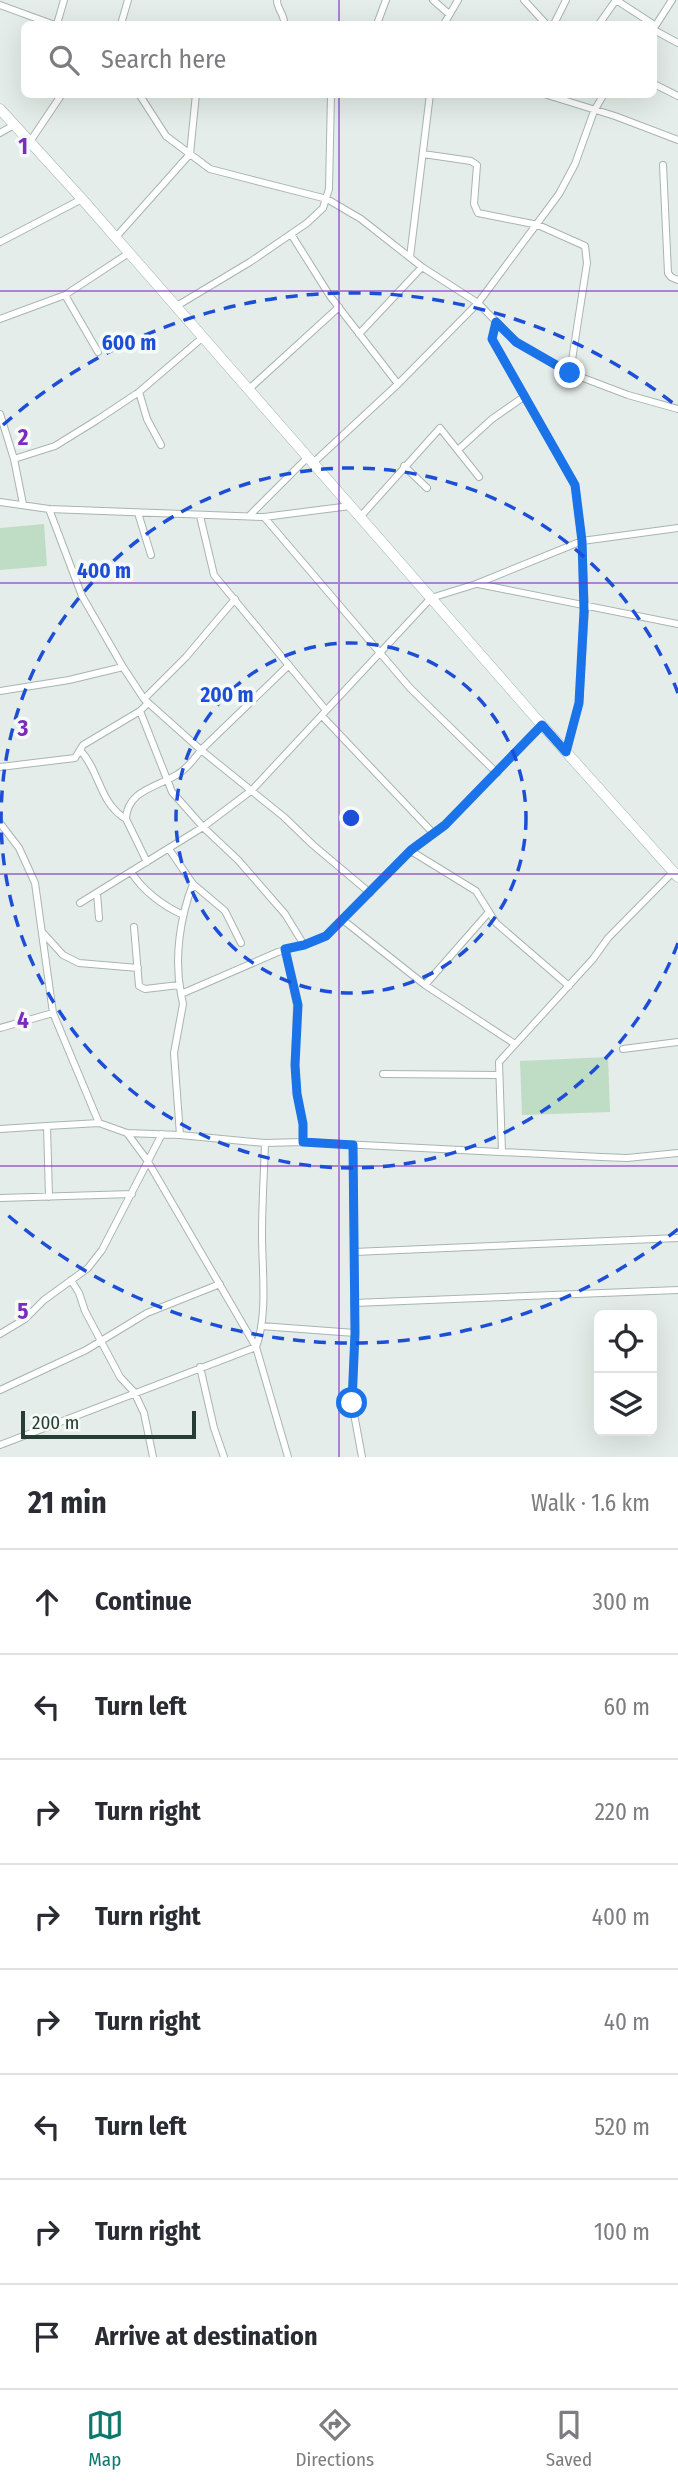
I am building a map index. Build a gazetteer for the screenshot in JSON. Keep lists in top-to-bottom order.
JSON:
{
  "scale_bar": "200 m",
  "page": {
    "search": "Search here",
    "scale": "200 m",
    "heading": ["21 min", "Walk · 1.6 km"],
    "list": [
      ["Continue", "300 m"],
      ["Turn left", "60 m"],
      ["Turn right", "220 m"],
      ["Turn right", "400 m"],
      ["Turn right", "40 m"],
      ["Turn left", "520 m"],
      ["Turn right", "100 m"],
      "Arrive at destination"
    ],
    "nav": ["Map", "Directions", "Saved"]
  },
  "grid": {
    "rows": [
      "1",
      "2",
      "3",
      "4",
      "5"
    ]
  },
  "rings": ["600 m", "400 m", "200 m"]
}
